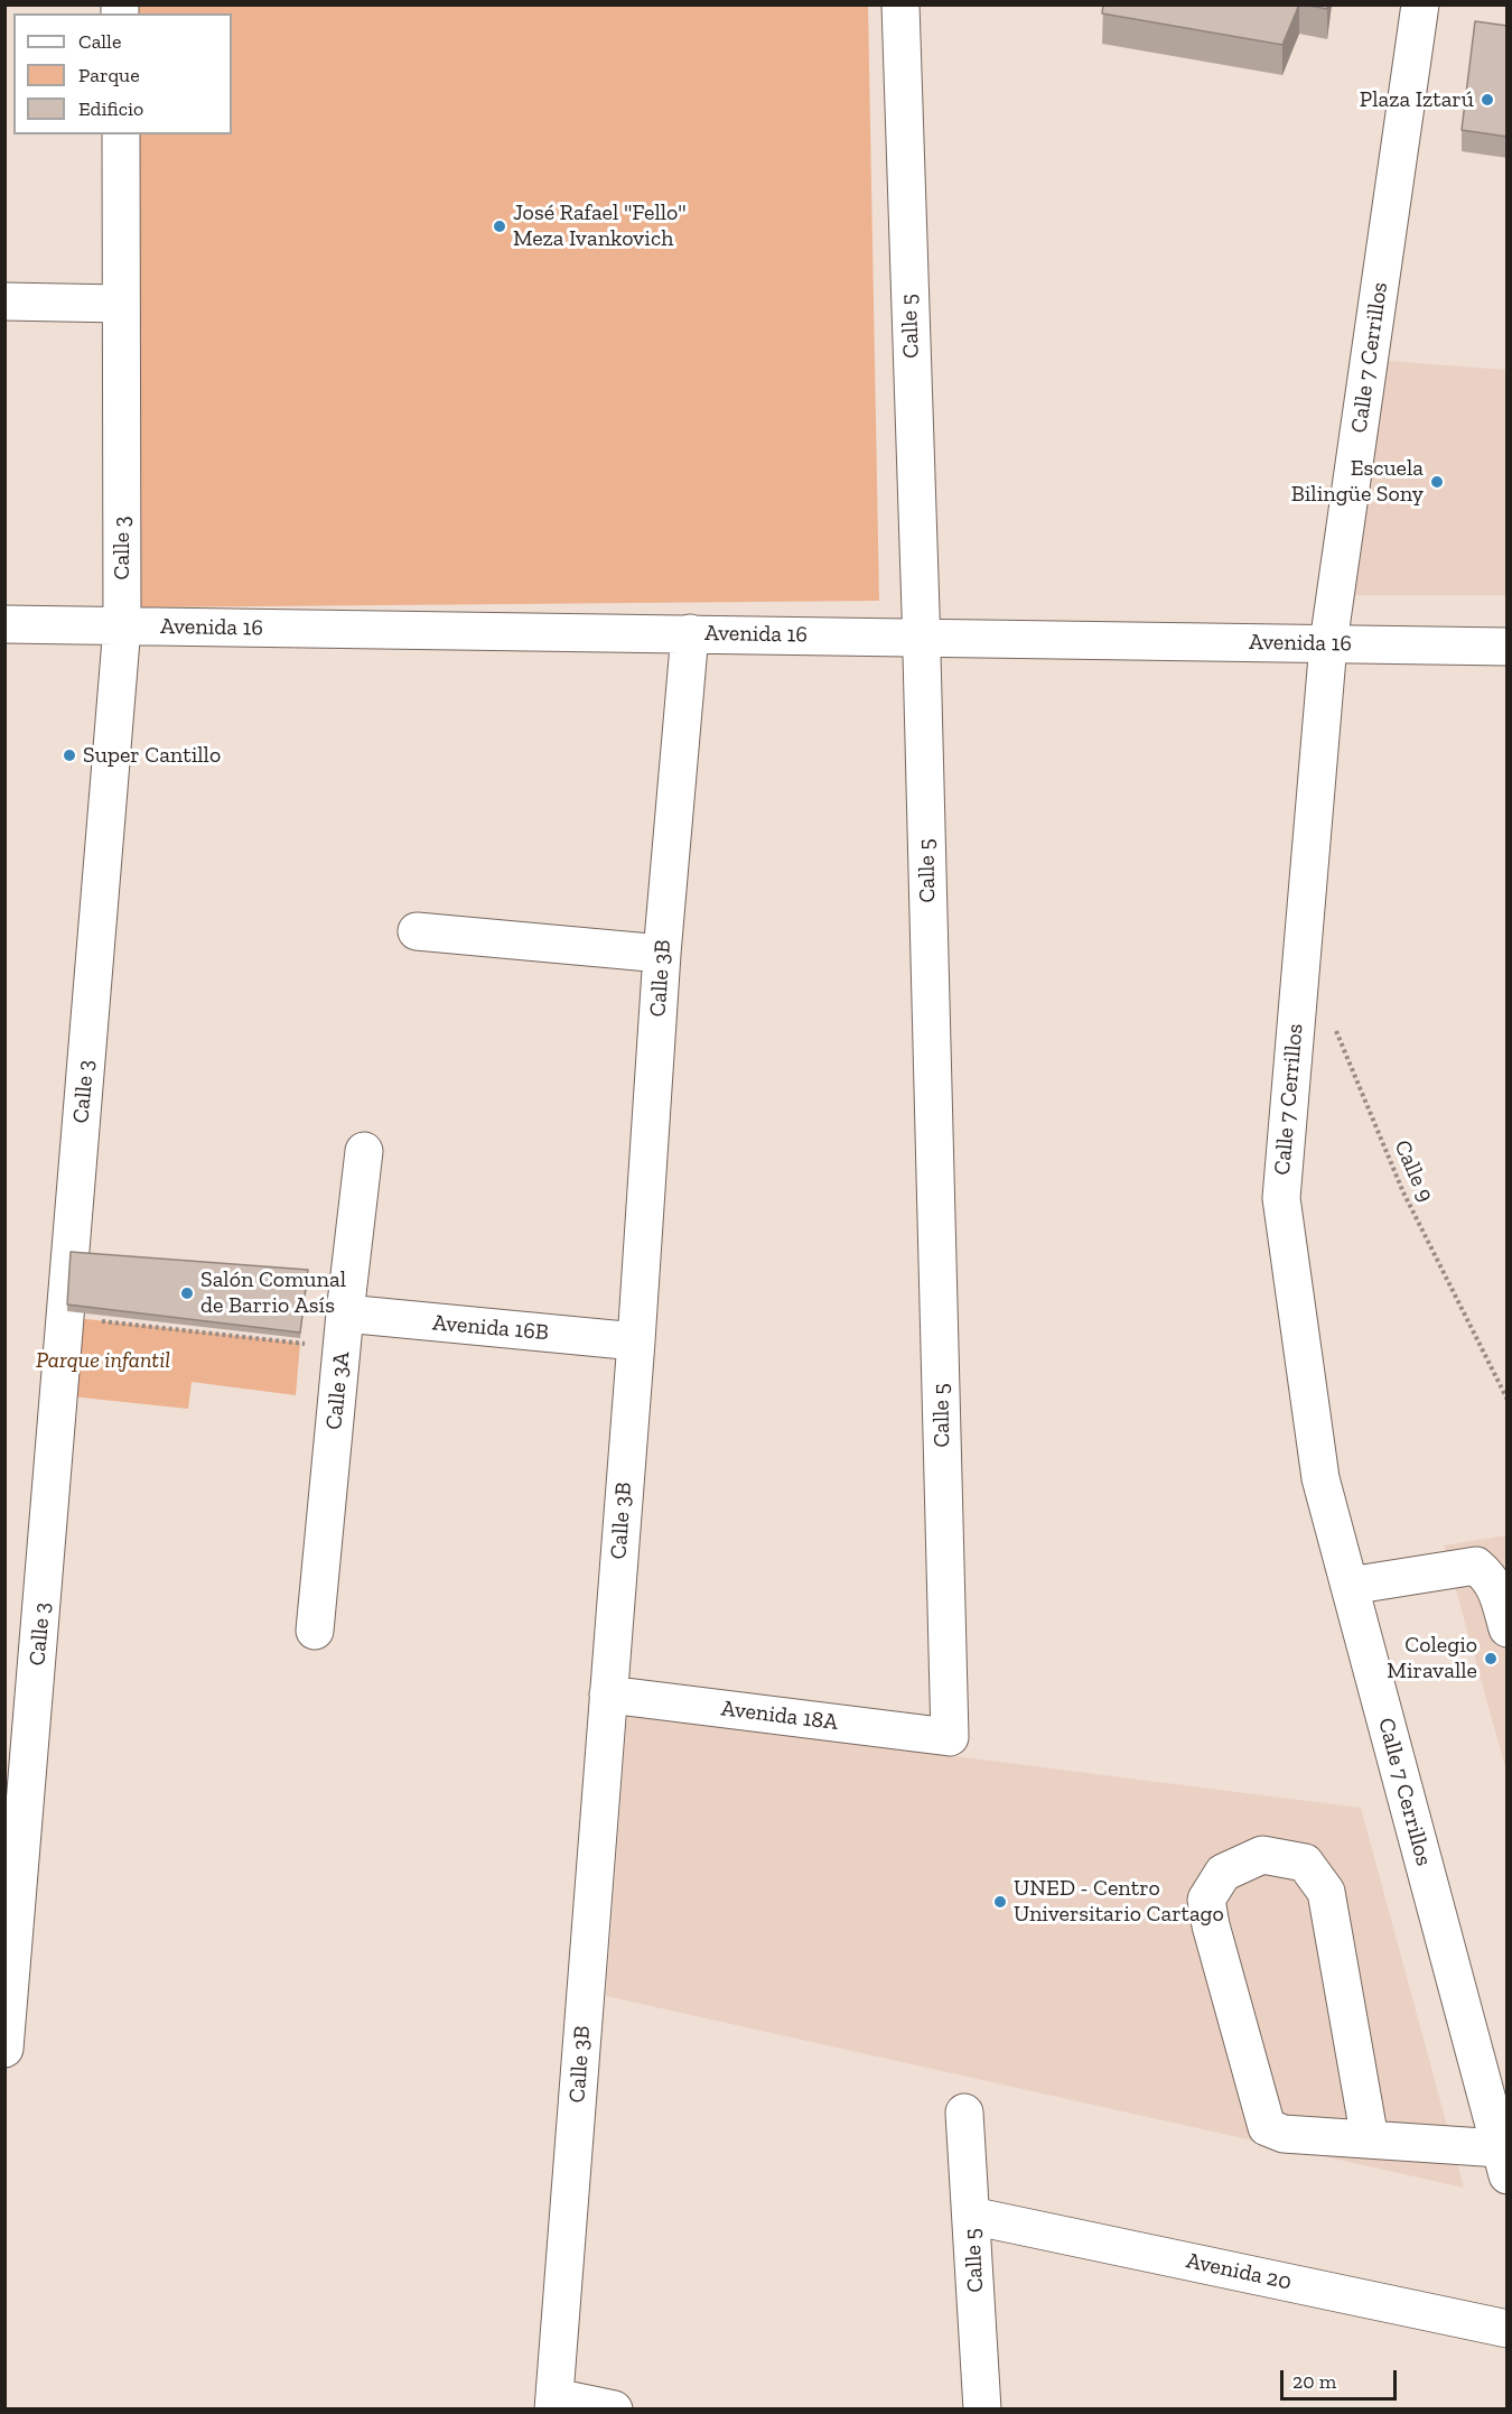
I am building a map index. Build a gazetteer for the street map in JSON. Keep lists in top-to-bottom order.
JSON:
{
  "streets": {
    "street": [
      "Calle 5",
      "Calle 7 Cerrillos",
      "Calle 3",
      "Avenida 16",
      "Calle 3B",
      "Avenida 16B",
      "Calle 3A",
      "Avenida 18A",
      "Avenida 20"
    ],
    "path": ["Calle 9"]
  },
  "crossings": [
    ["Calle 5", "Avenida 16"],
    ["Calle 5", "Avenida 18A"],
    ["Calle 5", "Avenida 20"],
    ["Calle 7 Cerrillos", "Avenida 16"],
    ["Calle 3", "Avenida 16"],
    ["Avenida 16", "Calle 3B"],
    ["Calle 3B", "Avenida 16B"],
    ["Calle 3B", "Avenida 18A"],
    ["Avenida 16B", "Calle 3A"]
  ],
  "parks": ["Parque infantil"],
  "places": [
    "Plaza Iztarú",
    "José Rafael \"Fello\" Meza Ivankovich",
    "Escuela Bilingüe Sony",
    "Super Cantillo",
    "Salón Comunal de Barrio Asís",
    "Colegio Miravalle",
    "UNED - Centro Universitario Cartago"
  ],
  "legend": ["Calle", "Parque", "Edificio"],
  "scale_bar": "20 m"
}
